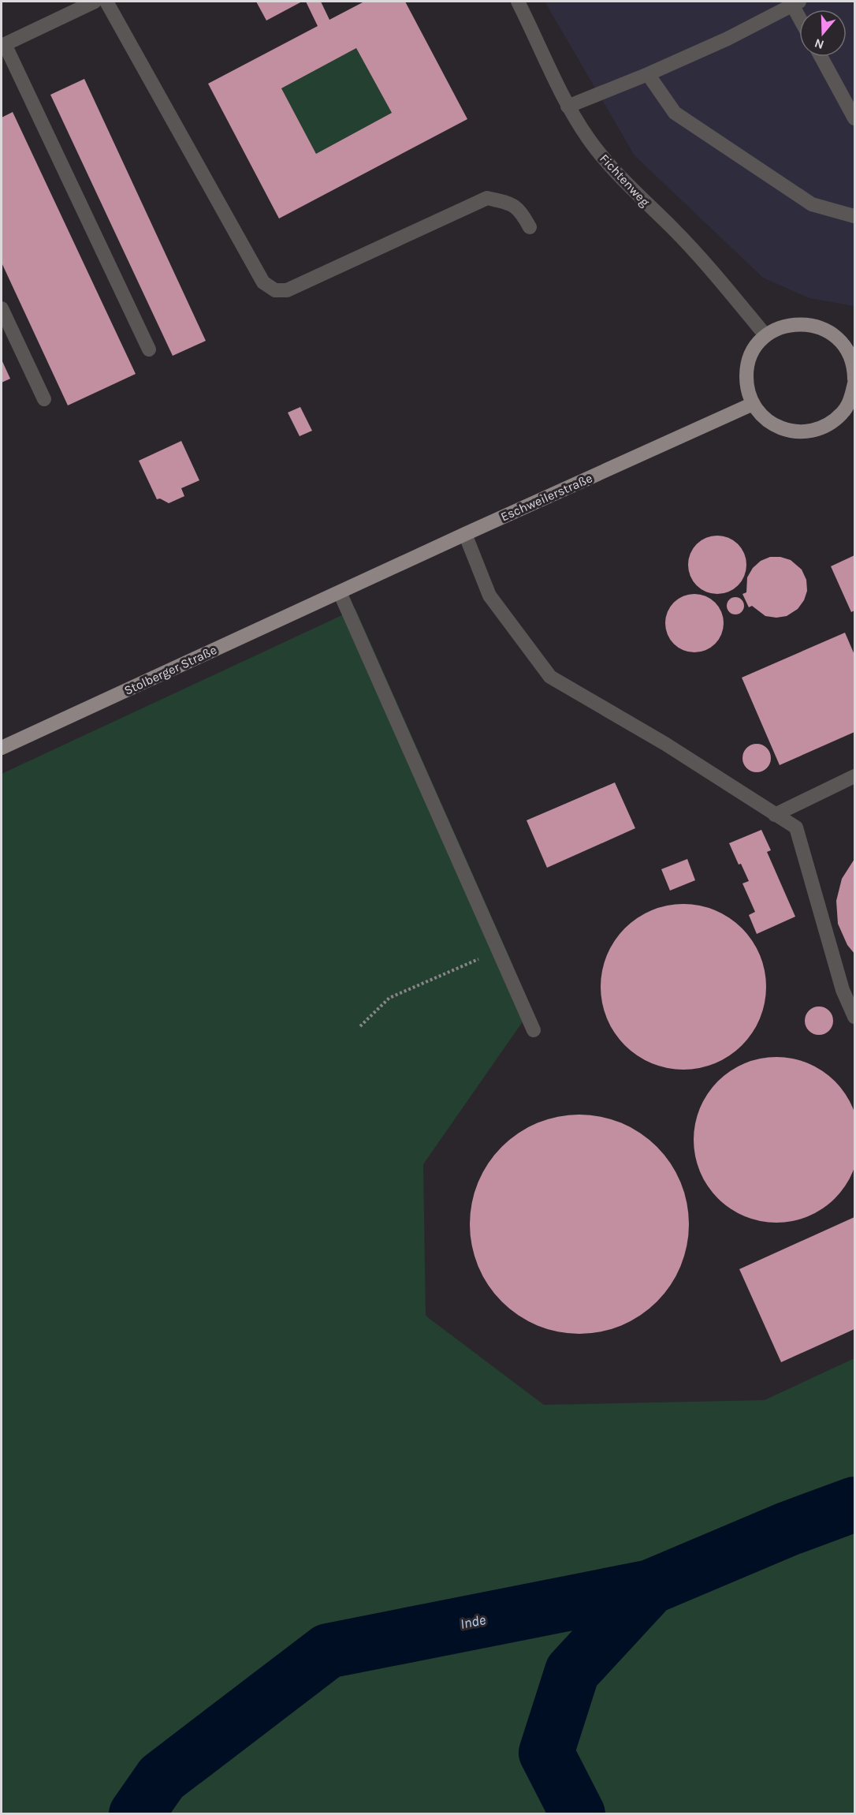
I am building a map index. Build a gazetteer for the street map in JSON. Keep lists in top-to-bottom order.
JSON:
{
  "streets": {
    "main road": ["Eschweilerstraße", "Stolberger Straße"],
    "street": ["Fichtenweg"]
  },
  "crossings": [
    ["Eschweilerstraße", "Stolberger Straße"]
  ],
  "water": ["Inde"],
  "north": "bottom"
}
